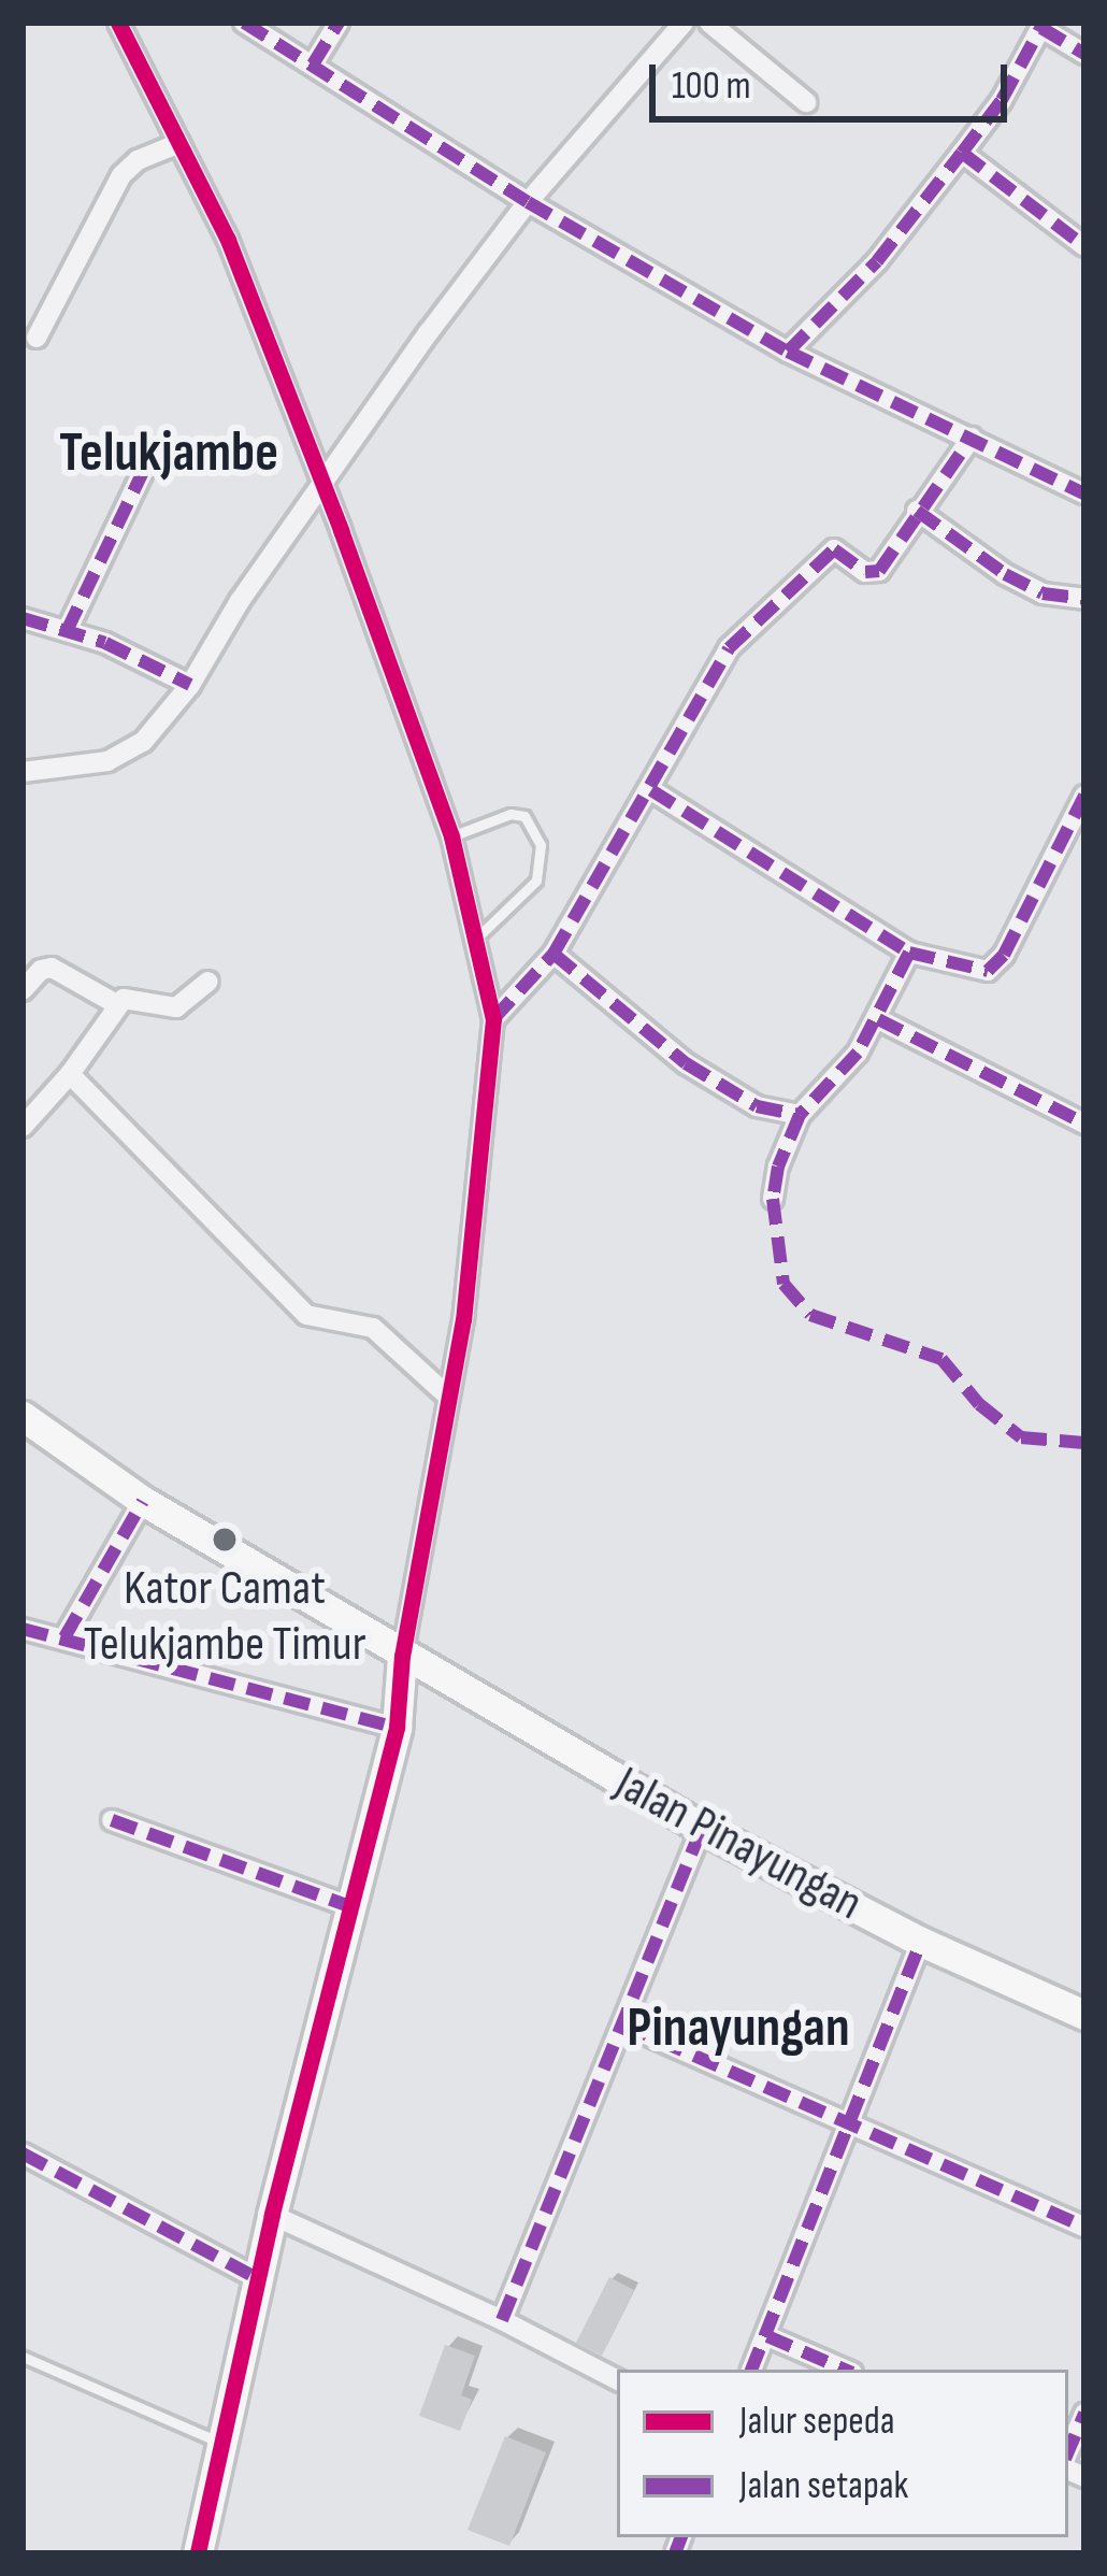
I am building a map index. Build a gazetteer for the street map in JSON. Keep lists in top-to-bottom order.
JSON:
{
  "streets": {
    "main road": ["Jalan Pinayungan"]
  },
  "districts": ["Telukjambe", "Pinayungan"],
  "places": ["Kator Camat Telukjambe Timur"],
  "legend": ["Jalur sepeda", "Jalan setapak"],
  "scale_bar": "100 m"
}
